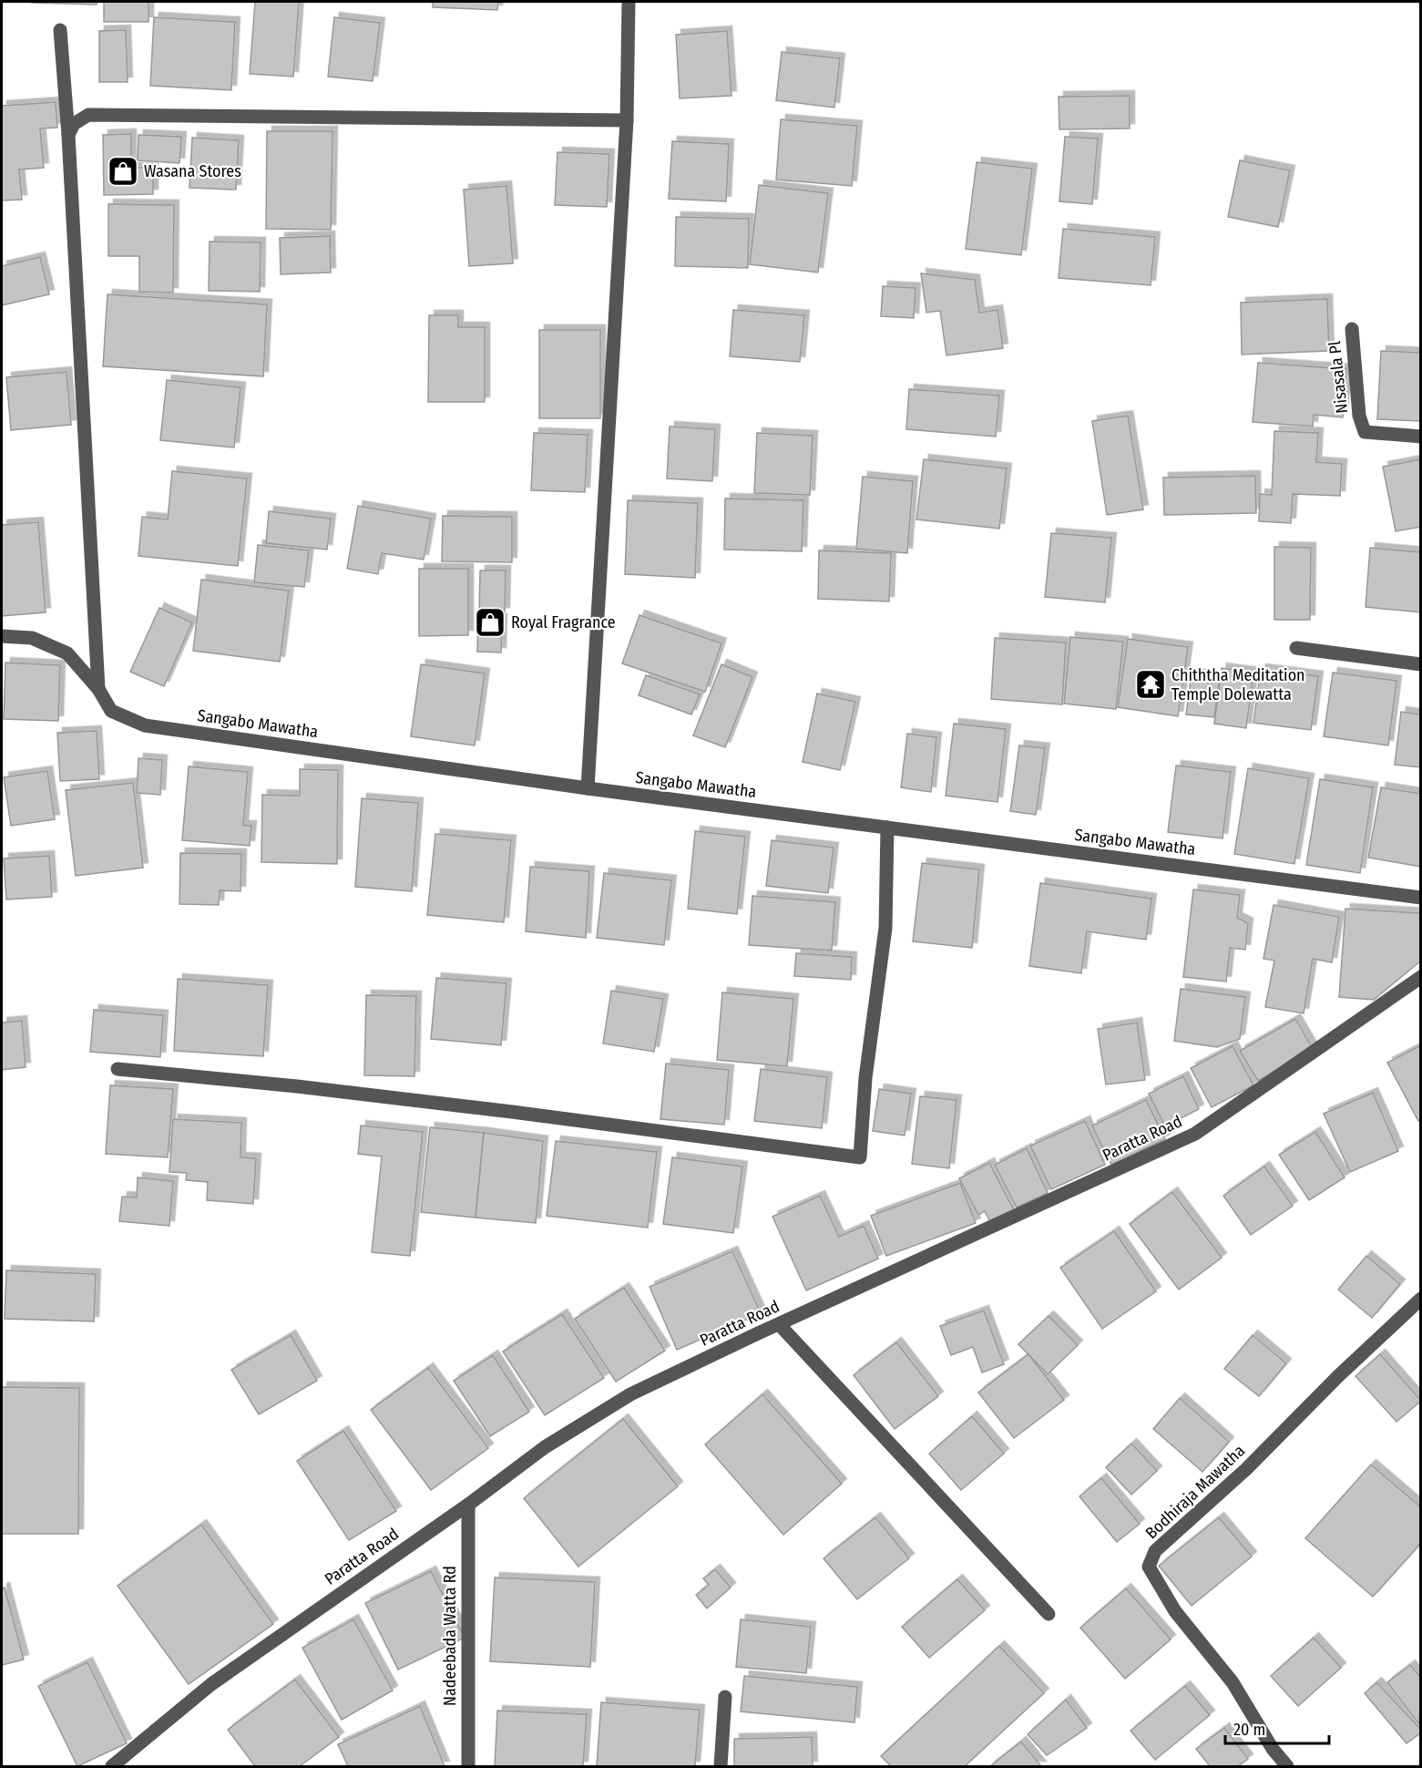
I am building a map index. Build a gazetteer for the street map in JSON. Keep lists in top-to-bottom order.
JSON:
{
  "streets": {
    "street": [
      "Nisasala Pl",
      "Sangabo Mawatha",
      "Paratta Road",
      "Bodhiraja Mawatha",
      "Nadeebada Watta Rd"
    ]
  },
  "crossings": [
    ["Paratta Road", "Nadeebada Watta Rd"]
  ],
  "places": {
    "shop": ["Wasana Stores", "Royal Fragrance"],
    "temple": ["Chiththa Meditation Temple Dolewatta"]
  },
  "scale_bar": "20 m"
}
